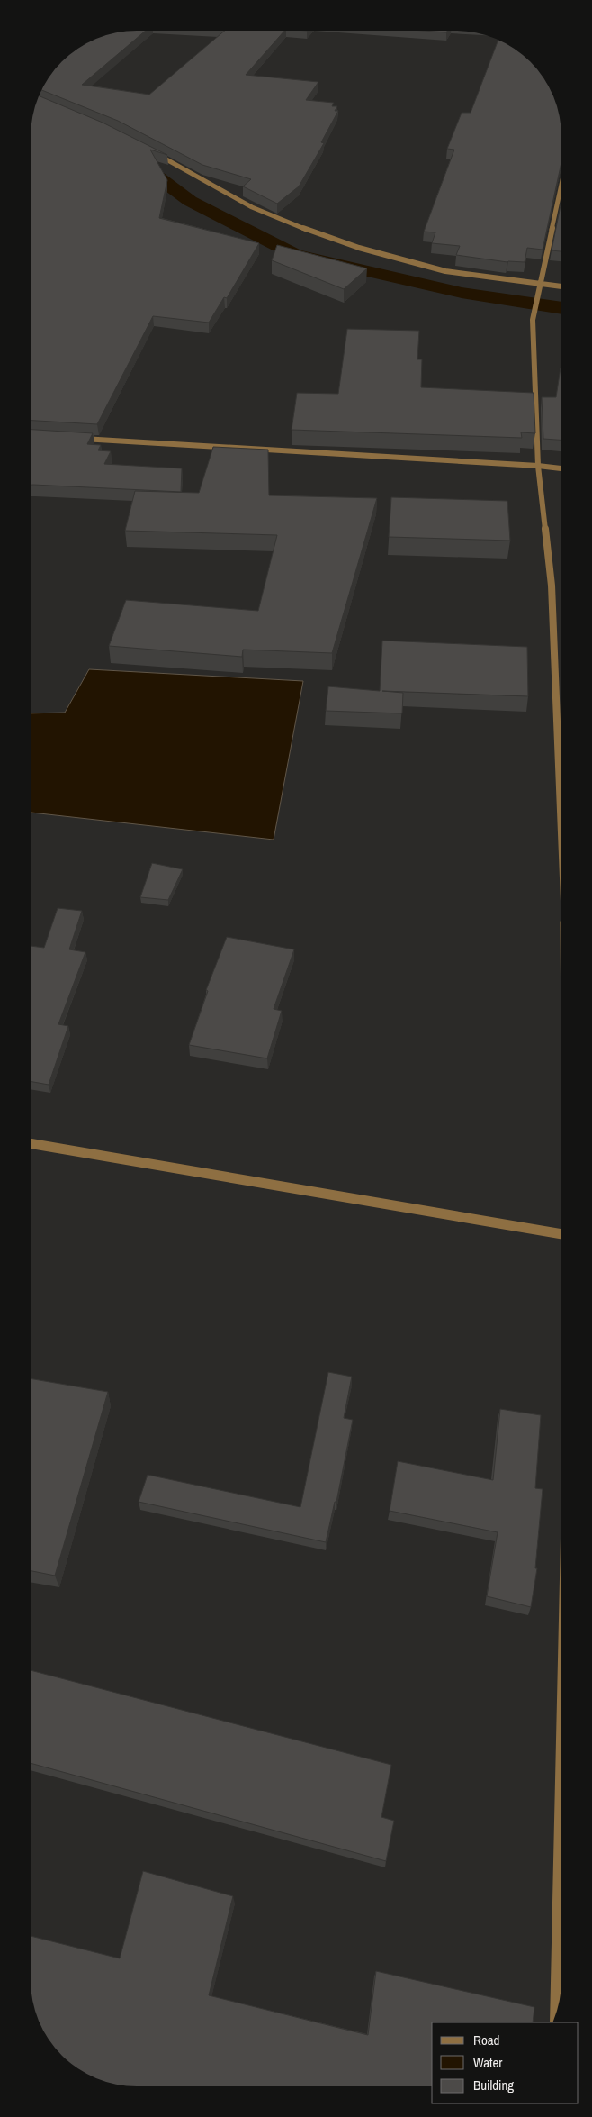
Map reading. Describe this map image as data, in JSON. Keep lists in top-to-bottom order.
{
  "legend": ["Road", "Water", "Building"]
}
